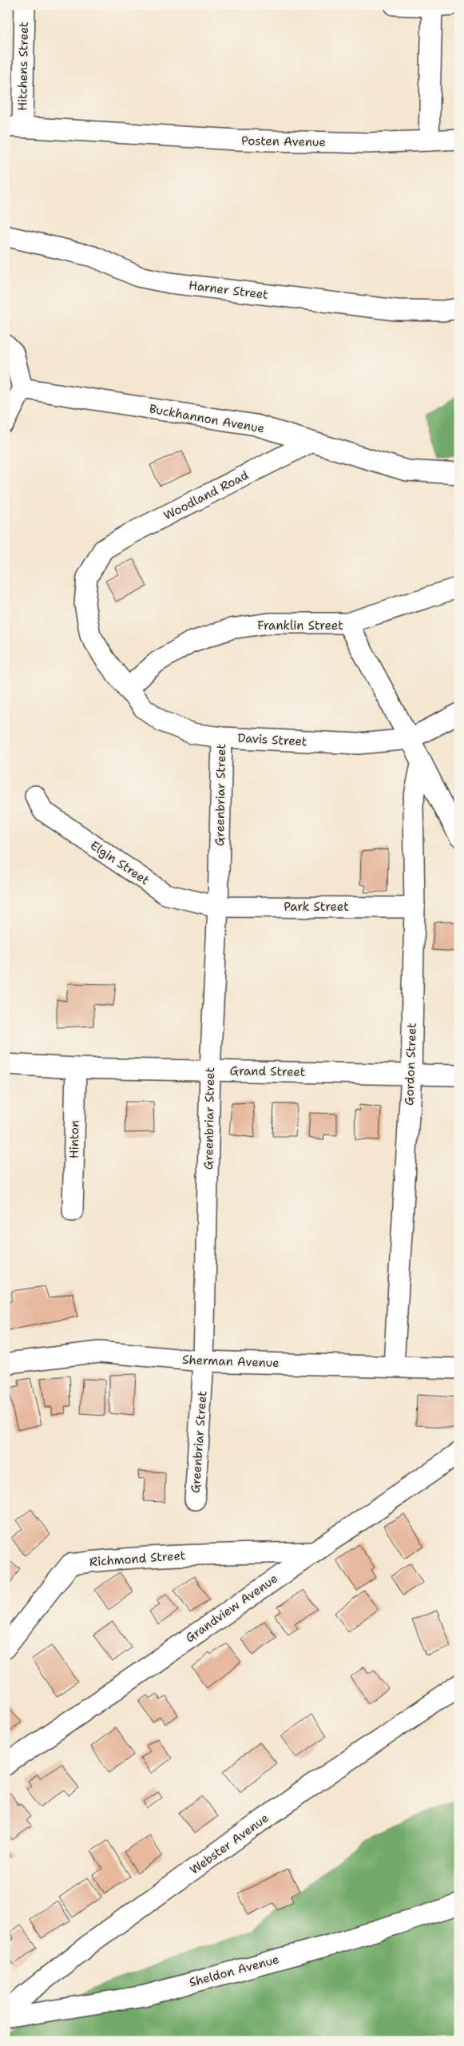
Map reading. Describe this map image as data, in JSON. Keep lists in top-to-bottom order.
{
  "streets": {
    "street": [
      "Hitchens Street",
      "Posten Avenue",
      "Harner Street",
      "Buckhannon Avenue",
      "Woodland Road",
      "Franklin Street",
      "Davis Street",
      "Greenbriar Street",
      "Elgin Street",
      "Park Street",
      "Gordon Street",
      "Grand Street",
      "Hinton",
      "Sherman Avenue",
      "Richmond Street",
      "Grandview Avenue",
      "Webster Avenue",
      "Sheldon Avenue"
    ]
  },
  "crossings": [
    ["Hitchens Street", "Posten Avenue"],
    ["Buckhannon Avenue", "Woodland Road"],
    ["Woodland Road", "Davis Street"],
    ["Franklin Street", "Davis Street"],
    ["Franklin Street", "Gordon Street"],
    ["Davis Street", "Greenbriar Street"],
    ["Greenbriar Street", "Elgin Street"],
    ["Greenbriar Street", "Park Street"],
    ["Greenbriar Street", "Grand Street"],
    ["Greenbriar Street", "Sherman Avenue"],
    ["Elgin Street", "Park Street"],
    ["Park Street", "Gordon Street"],
    ["Gordon Street", "Grand Street"],
    ["Gordon Street", "Sherman Avenue"],
    ["Grand Street", "Hinton"],
    ["Richmond Street", "Grandview Avenue"]
  ]
}
